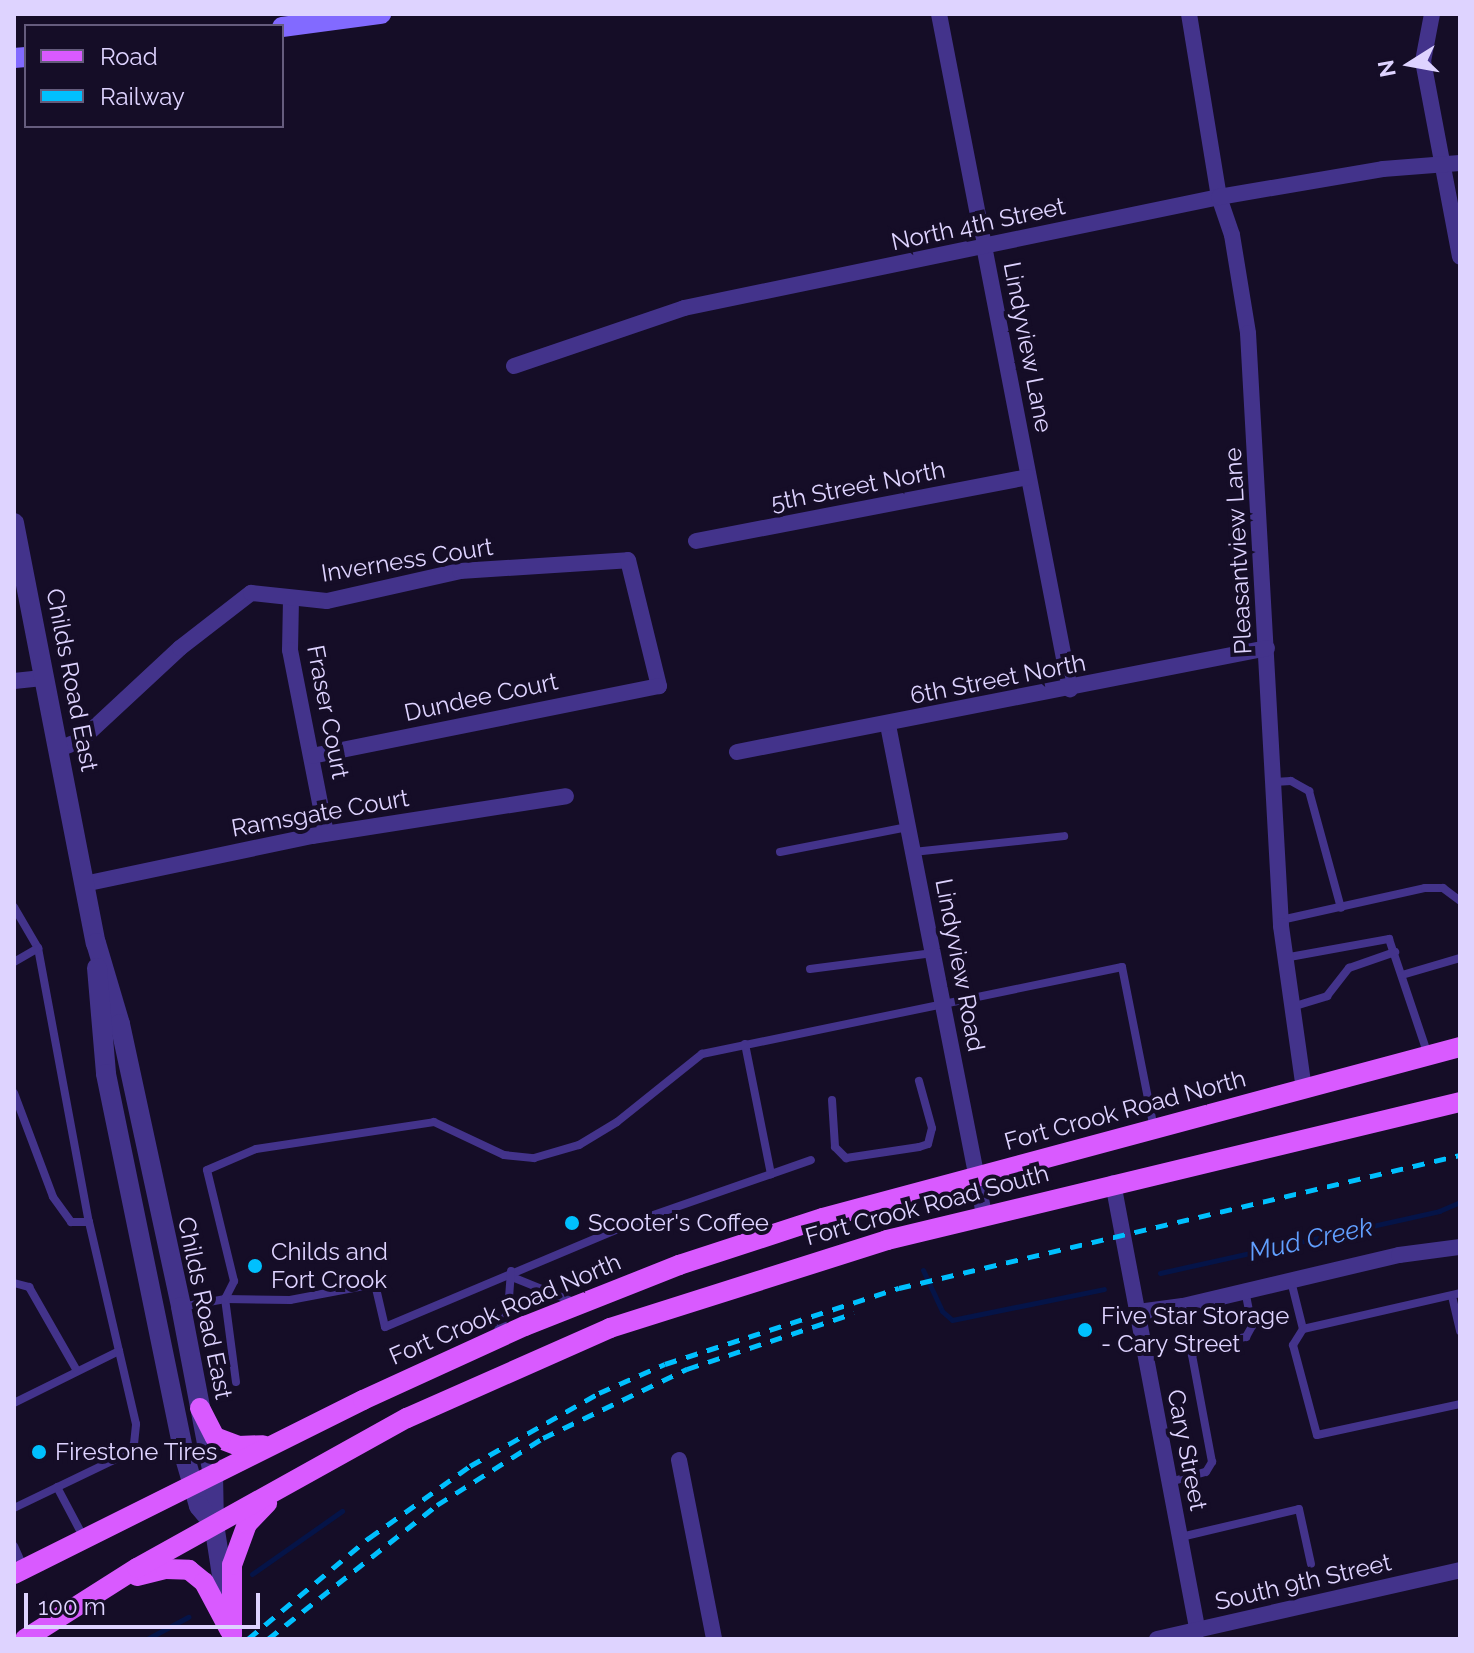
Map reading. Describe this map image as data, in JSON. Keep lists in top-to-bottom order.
{
  "streets": {
    "main road": ["Fort Crook Road North", "Fort Crook Road South"],
    "street": [
      "North 4th Street",
      "Lindyview Lane",
      "5th Street North",
      "Pleasantview Lane",
      "Inverness Court",
      "6th Street North",
      "Childs Road East",
      "Dundee Court",
      "Fraser Court",
      "Ramsgate Court",
      "Lindyview Road",
      "Cary Street",
      "South 9th Street"
    ]
  },
  "crossings": [
    ["North 4th Street", "Lindyview Lane"],
    ["North 4th Street", "Pleasantview Lane"],
    ["Lindyview Lane", "5th Street North"],
    ["Lindyview Lane", "6th Street North"],
    ["Pleasantview Lane", "6th Street North"],
    ["Pleasantview Lane", "Fort Crook Road North"],
    ["Inverness Court", "Childs Road East"],
    ["Inverness Court", "Dundee Court"],
    ["Inverness Court", "Fraser Court"],
    ["6th Street North", "Lindyview Road"],
    ["Childs Road East", "Ramsgate Court"],
    ["Childs Road East", "Fort Crook Road North"],
    ["Childs Road East", "Fort Crook Road South"],
    ["Dundee Court", "Fraser Court"],
    ["Fraser Court", "Ramsgate Court"],
    ["Lindyview Road", "Fort Crook Road North"],
    ["Lindyview Road", "Fort Crook Road South"],
    ["Fort Crook Road South", "Cary Street"],
    ["Cary Street", "South 9th Street"]
  ],
  "water": ["Mud Creek"],
  "places": [
    "Scooter's Coffee",
    "Childs and Fort Crook",
    "Five Star Storage - Cary Street",
    "Firestone Tires"
  ],
  "legend": ["Road", "Railway"],
  "scale_bar": "100 m",
  "north": "left"
}
